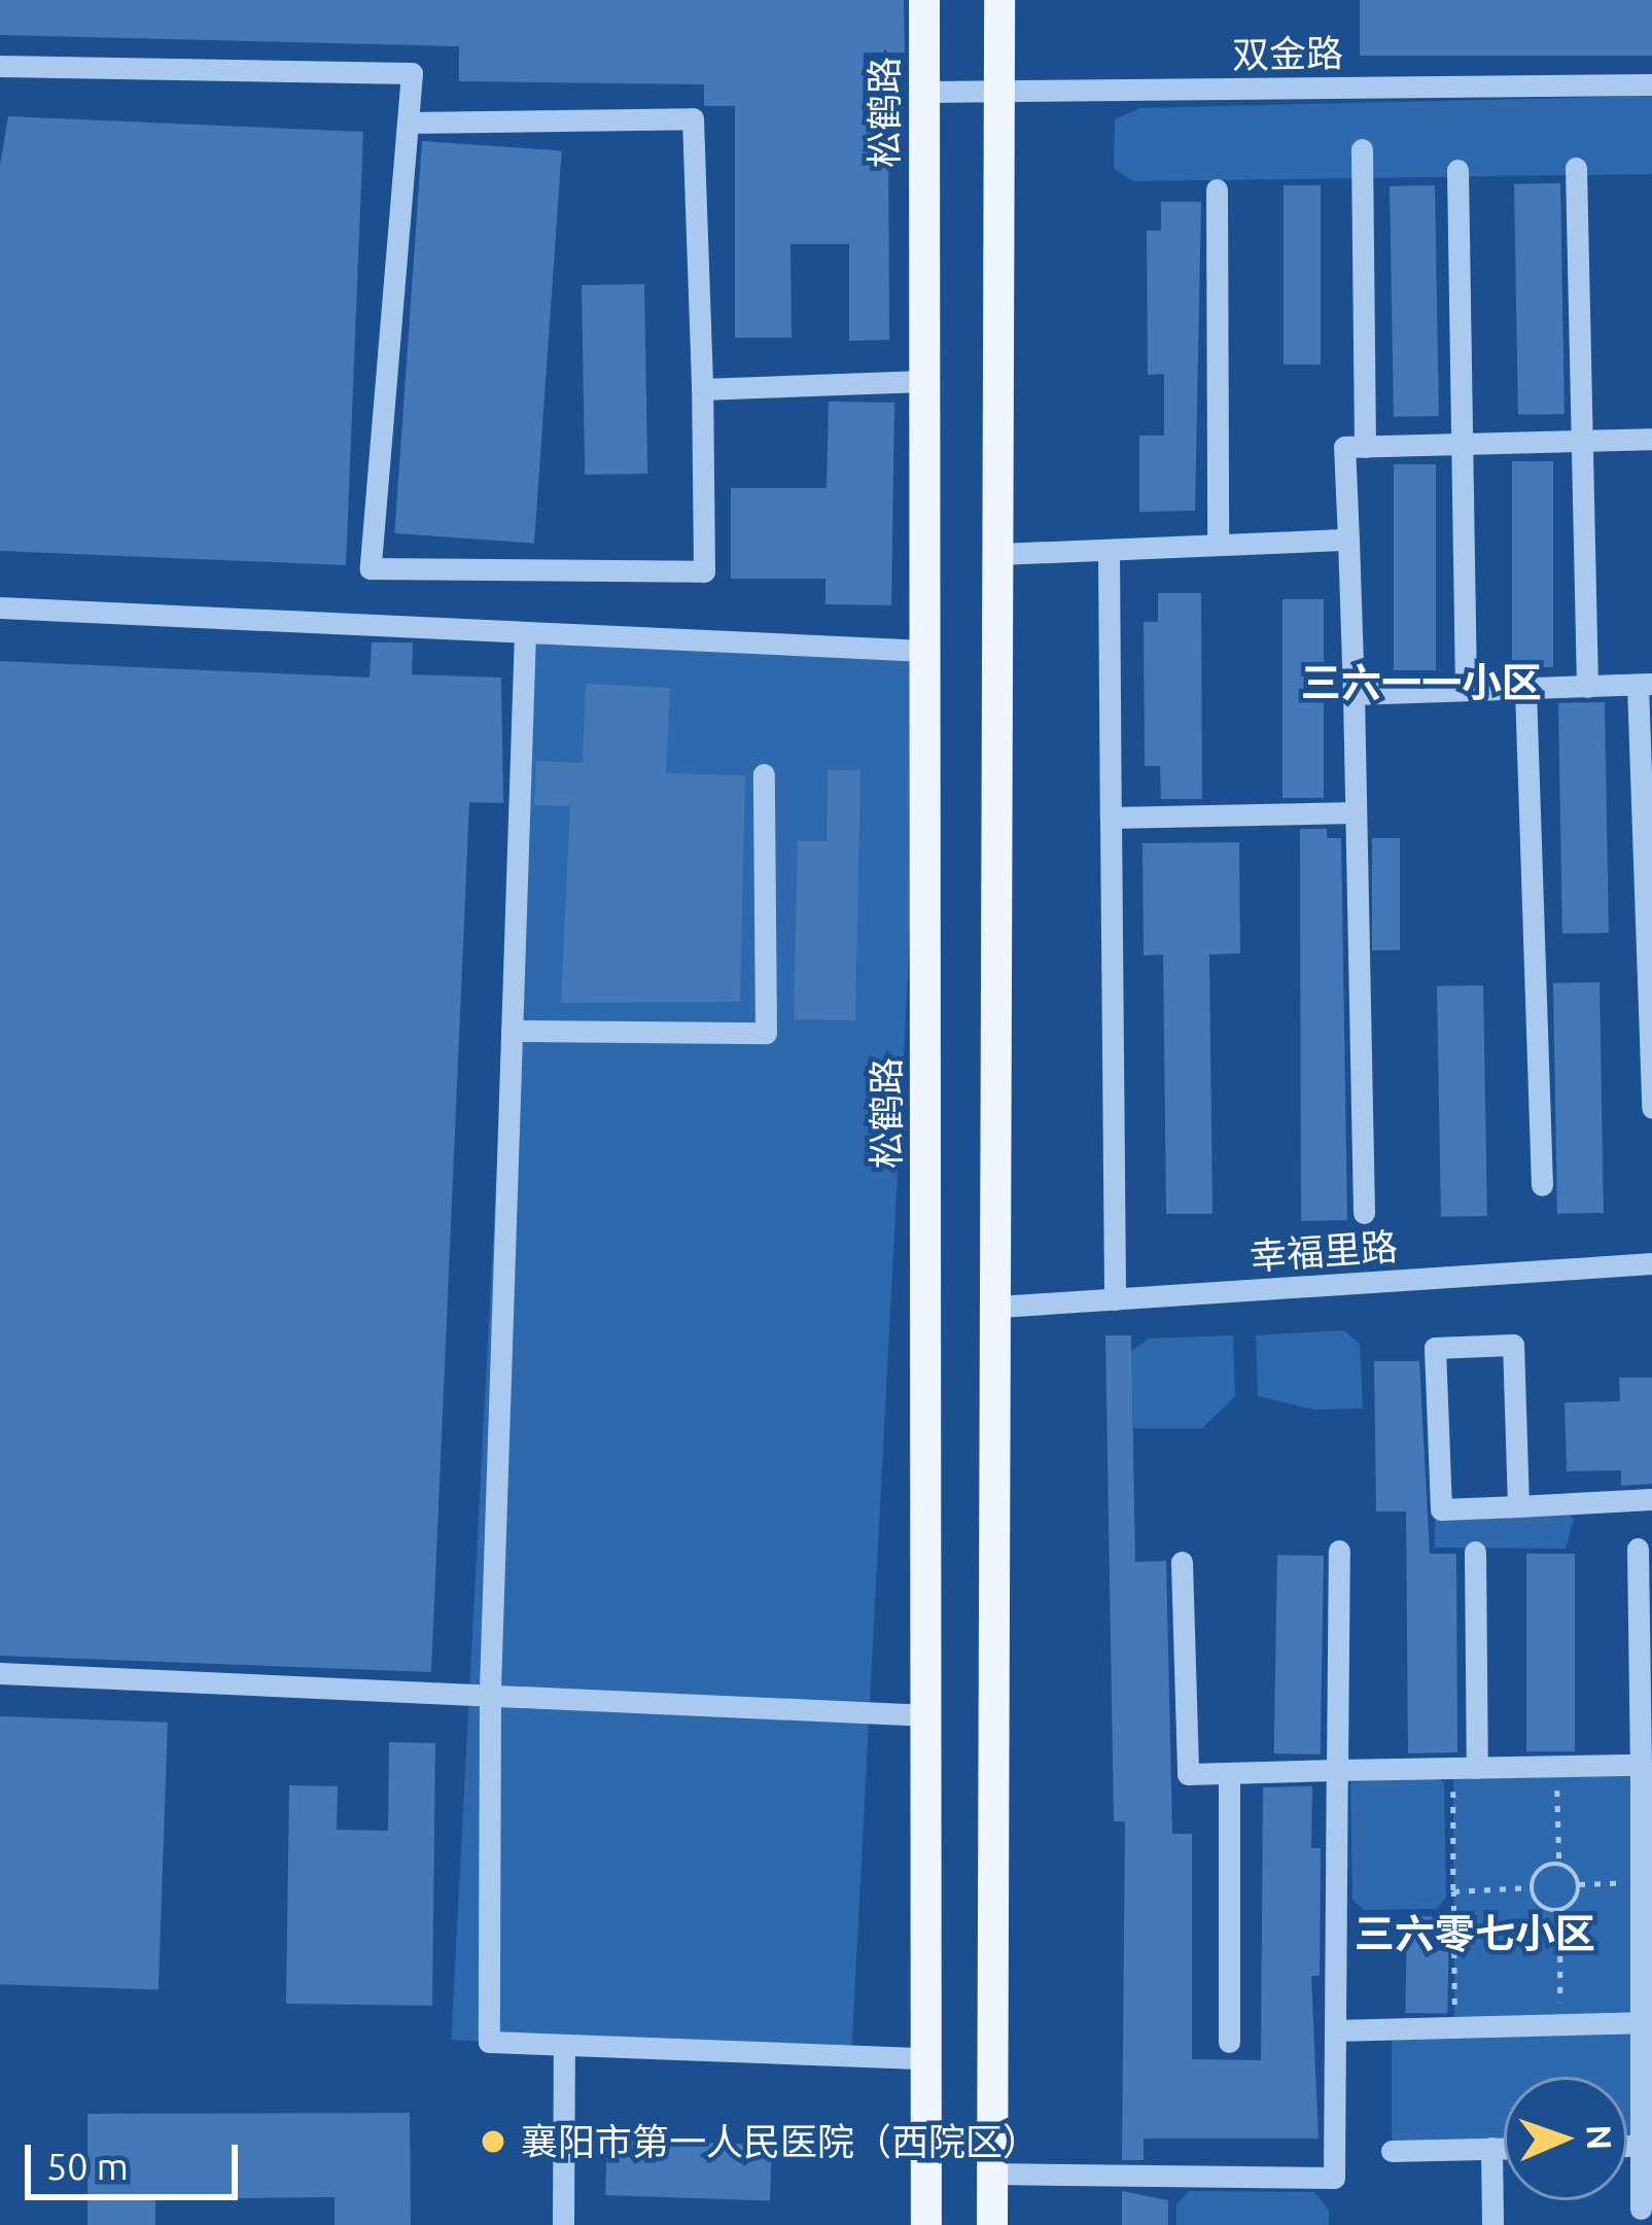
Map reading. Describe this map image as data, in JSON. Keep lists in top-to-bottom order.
{
  "streets": {
    "main road": ["松鹤路"],
    "street": ["双金路", "幸福里路"]
  },
  "crossings": [
    ["双金路", "松鹤路"]
  ],
  "districts": ["三六一一小区", "三六零七小区"],
  "places": ["襄阳市第一人民医院（西院区）"],
  "scale_bar": "50 m",
  "north": "right"
}
